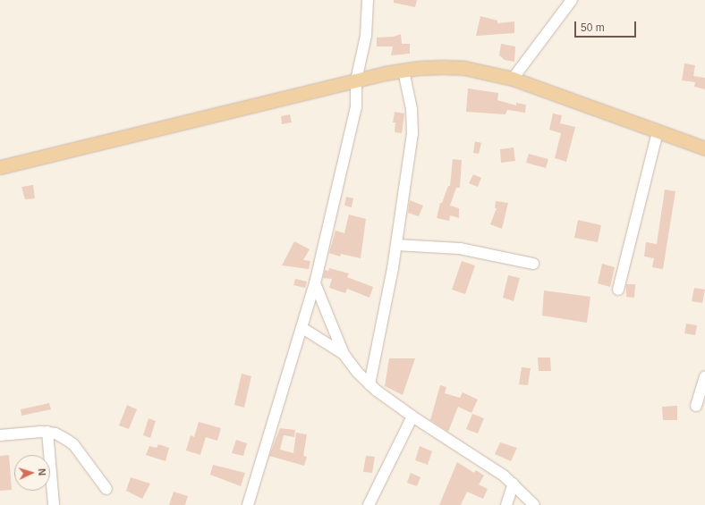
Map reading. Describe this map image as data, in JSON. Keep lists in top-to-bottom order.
{
  "scale_bar": "50 m",
  "north": "right"
}
